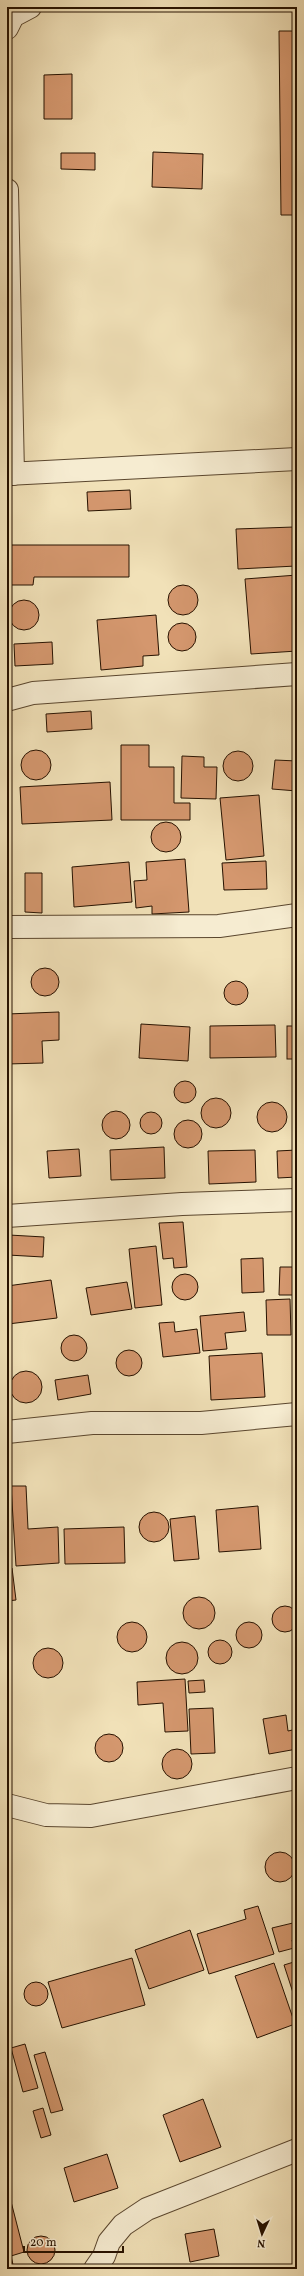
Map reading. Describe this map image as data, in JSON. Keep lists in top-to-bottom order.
{
  "scale_bar": "20 m",
  "north": "bottom"
}
